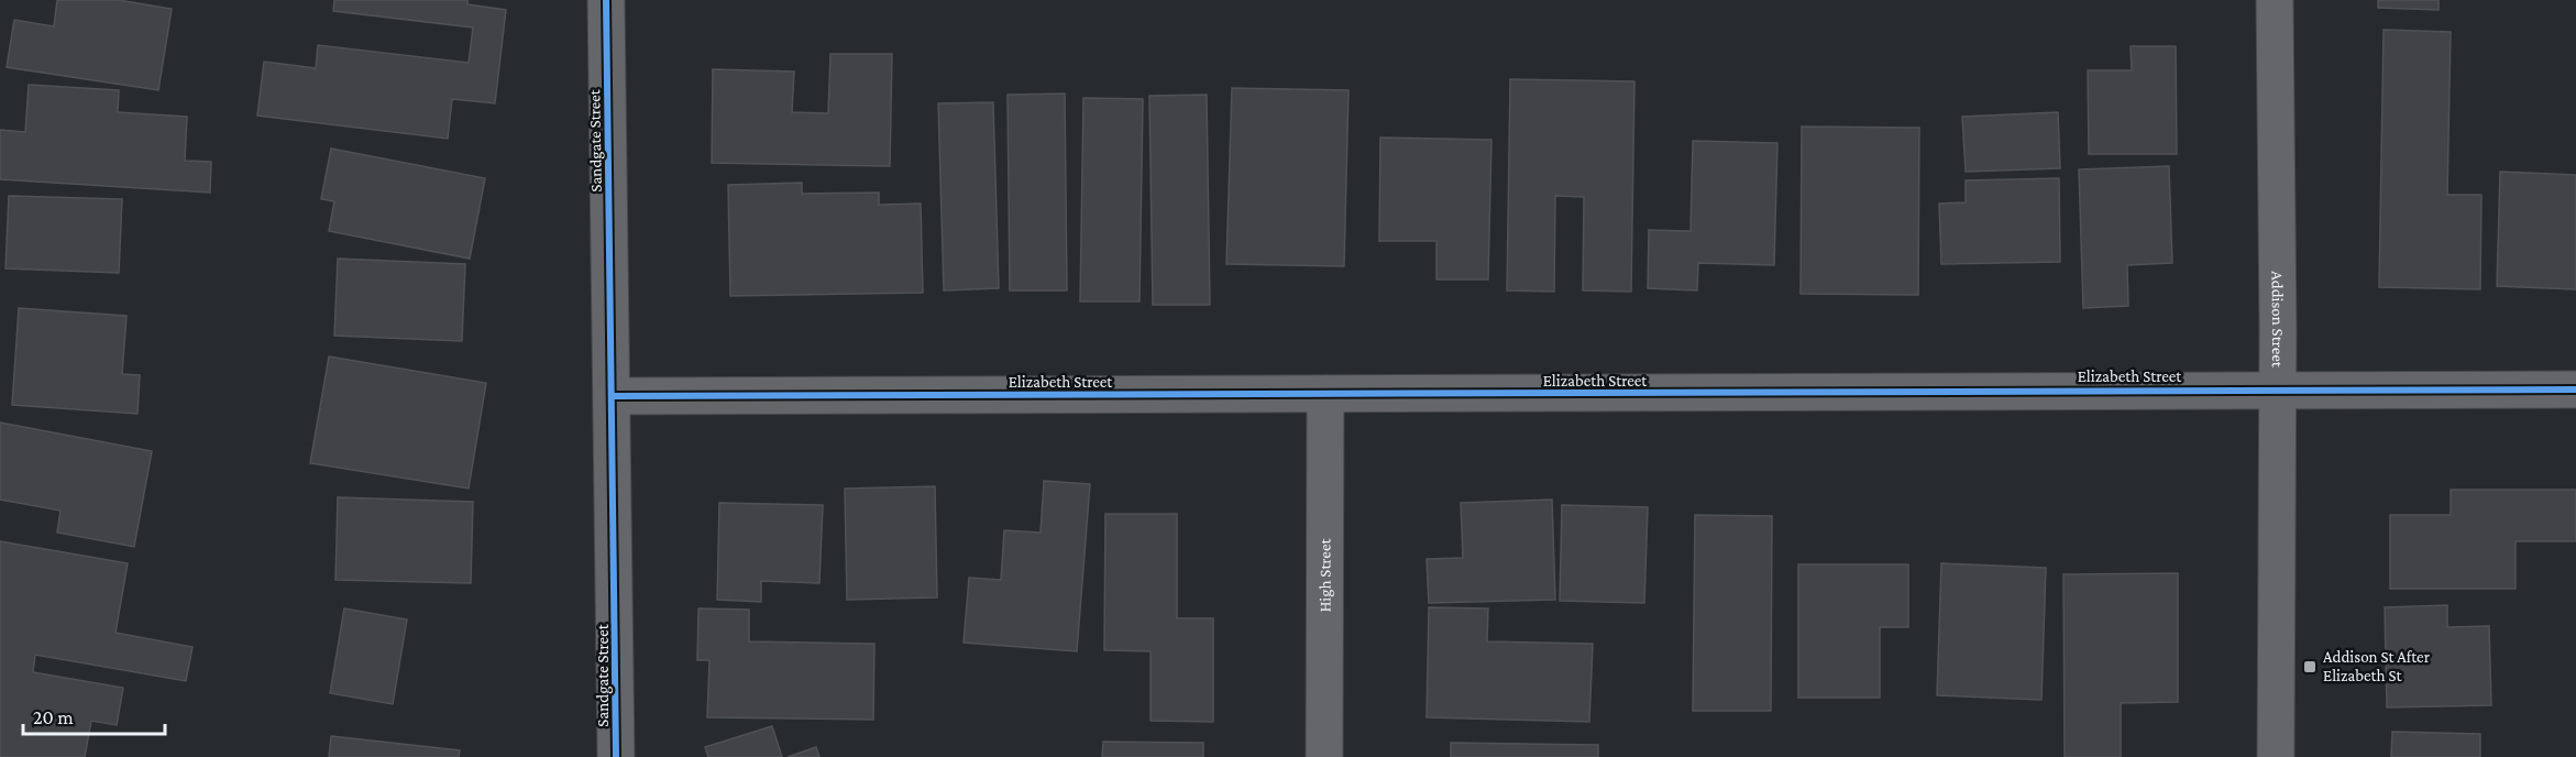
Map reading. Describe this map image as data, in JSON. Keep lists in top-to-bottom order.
{
  "streets": {
    "street": [
      "Sandgate Street",
      "Addison Street",
      "Elizabeth Street",
      "High Street"
    ]
  },
  "crossings": [
    ["Sandgate Street", "Elizabeth Street"],
    ["Addison Street", "Elizabeth Street"],
    ["Elizabeth Street", "High Street"]
  ],
  "places": {
    "transit": ["Addison St After Elizabeth St"]
  },
  "scale_bar": "20 m"
}
